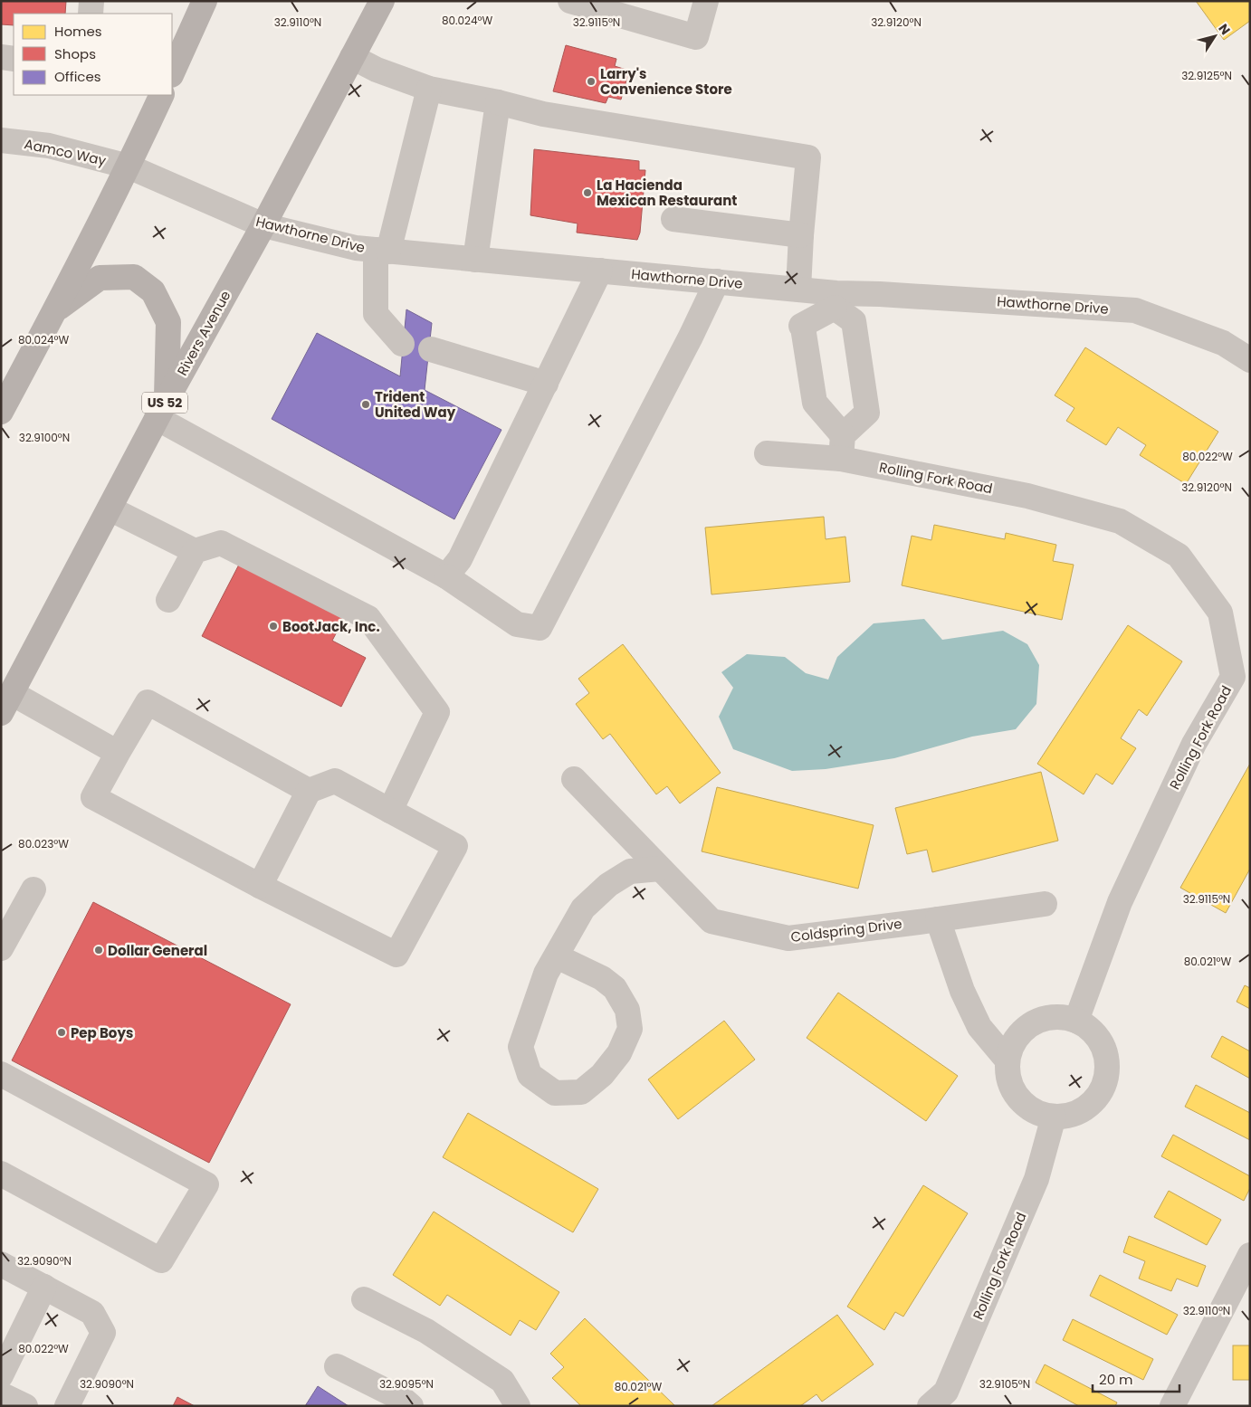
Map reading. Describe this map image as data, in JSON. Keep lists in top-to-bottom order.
{
  "streets": {
    "main road": ["Rivers Avenue", "US 52"],
    "street": [
      "Aamco Way",
      "Hawthorne Drive",
      "Rolling Fork Road",
      "Coldspring Drive"
    ]
  },
  "crossings": [
    ["Aamco Way", "Hawthorne Drive"],
    ["Hawthorne Drive", "Rivers Avenue"]
  ],
  "places": [
    "Larry's Convenience Store",
    "La Hacienda Mexican Restaurant",
    "Trident United Way",
    "BootJack, Inc.",
    "Dollar General",
    "Pep Boys"
  ],
  "legend": ["Homes", "Shops", "Offices"],
  "scale_bar": "20 m",
  "north": "top right",
  "coordinates": [
    "80.024°W",
    "32.9110°N",
    "32.9115°N",
    "32.9120°N",
    "32.9125°N",
    "32.9100°N",
    "80.022°W",
    "80.023°W",
    "80.021°W",
    "32.9090°N",
    "32.9095°N",
    "32.9105°N"
  ]
}
